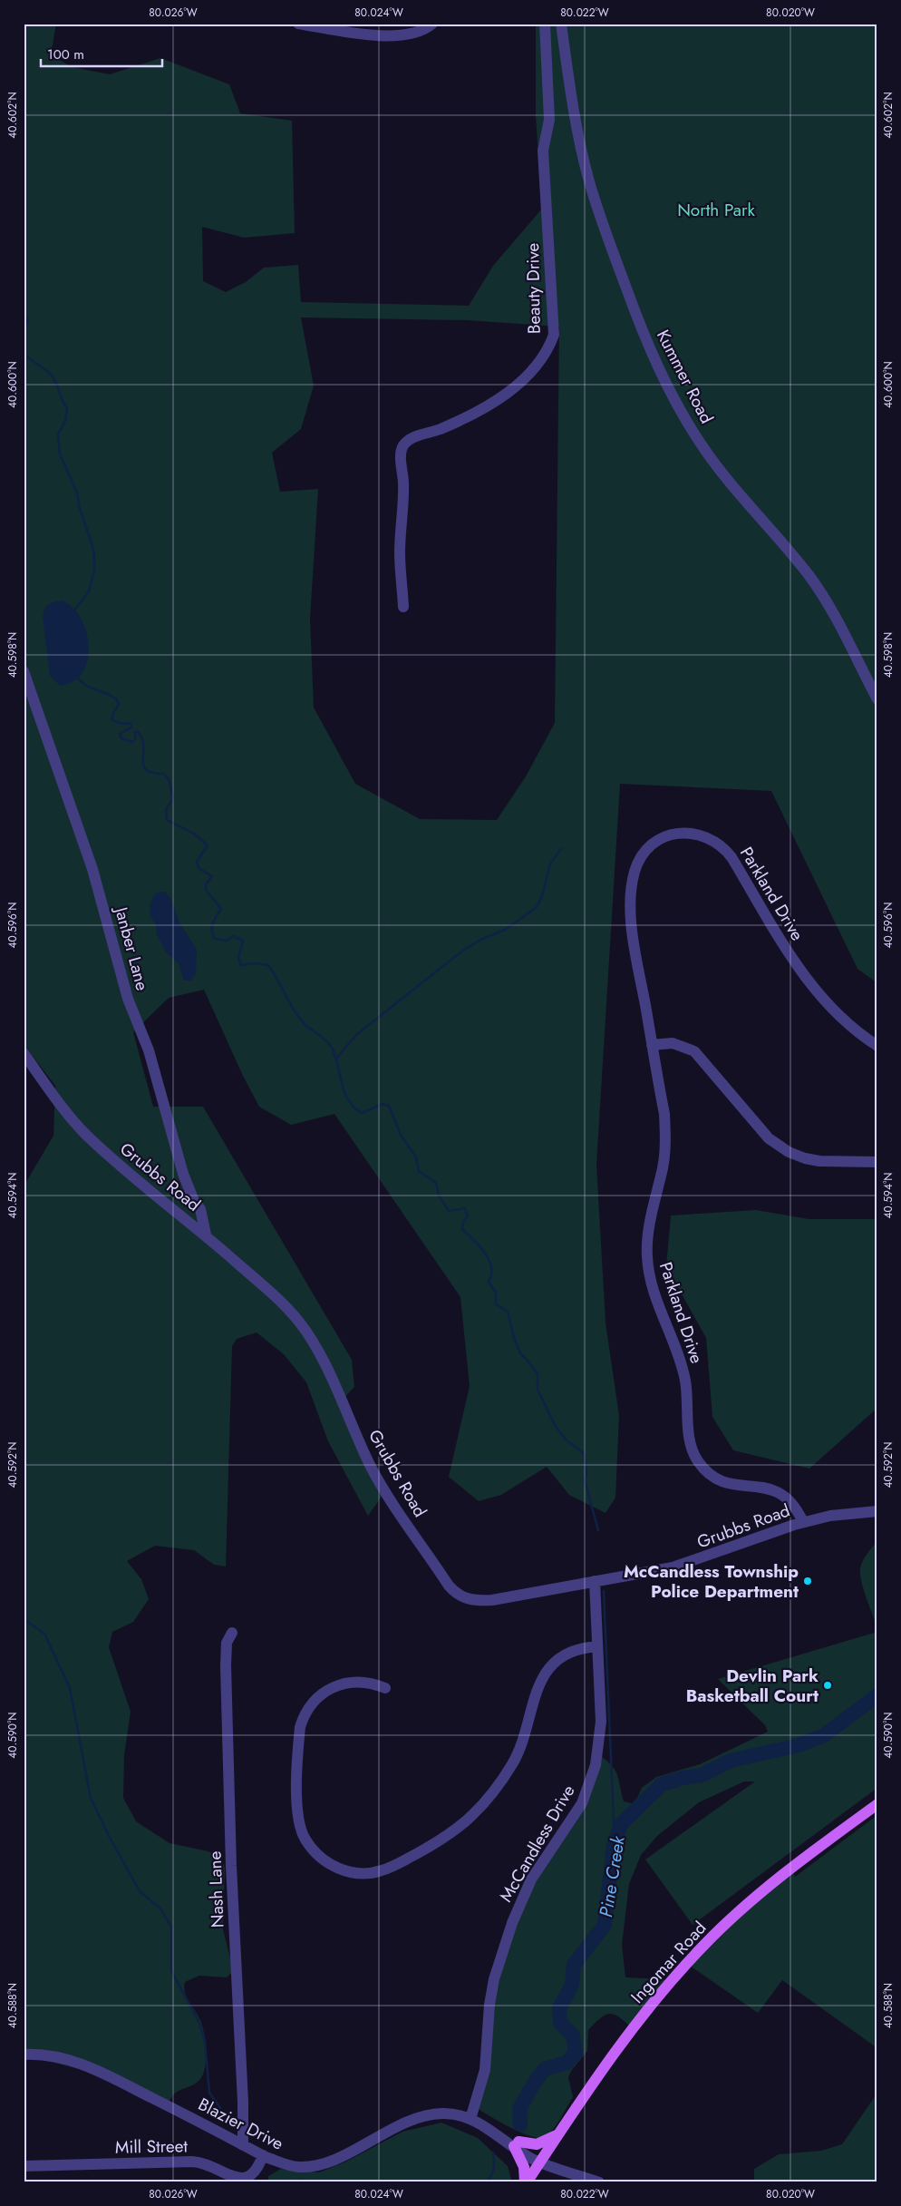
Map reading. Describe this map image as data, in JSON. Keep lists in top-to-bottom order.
{
  "streets": {
    "main road": ["Ingomar Road"],
    "street": [
      "Beauty Drive",
      "Kummer Road",
      "Parkland Drive",
      "Janber Lane",
      "Grubbs Road",
      "McCandless Drive",
      "Nash Lane",
      "Blazier Drive",
      "Mill Street"
    ]
  },
  "crossings": [
    ["Parkland Drive", "Grubbs Road"],
    ["Janber Lane", "Grubbs Road"],
    ["Grubbs Road", "McCandless Drive"],
    ["McCandless Drive", "Blazier Drive"],
    ["Nash Lane", "Blazier Drive"],
    ["Ingomar Road", "Blazier Drive"],
    ["Blazier Drive", "Mill Street"]
  ],
  "water": ["Pine Creek"],
  "parks": ["North Park"],
  "places": ["McCandless Township Police Department", "Devlin Park Basketball Court"],
  "scale_bar": "100 m",
  "coordinates": [
    "80.026°W",
    "80.024°W",
    "80.022°W",
    "80.020°W",
    "40.602°N",
    "40.600°N",
    "40.598°N",
    "40.596°N",
    "40.594°N",
    "40.592°N",
    "40.590°N",
    "40.588°N"
  ]
}
